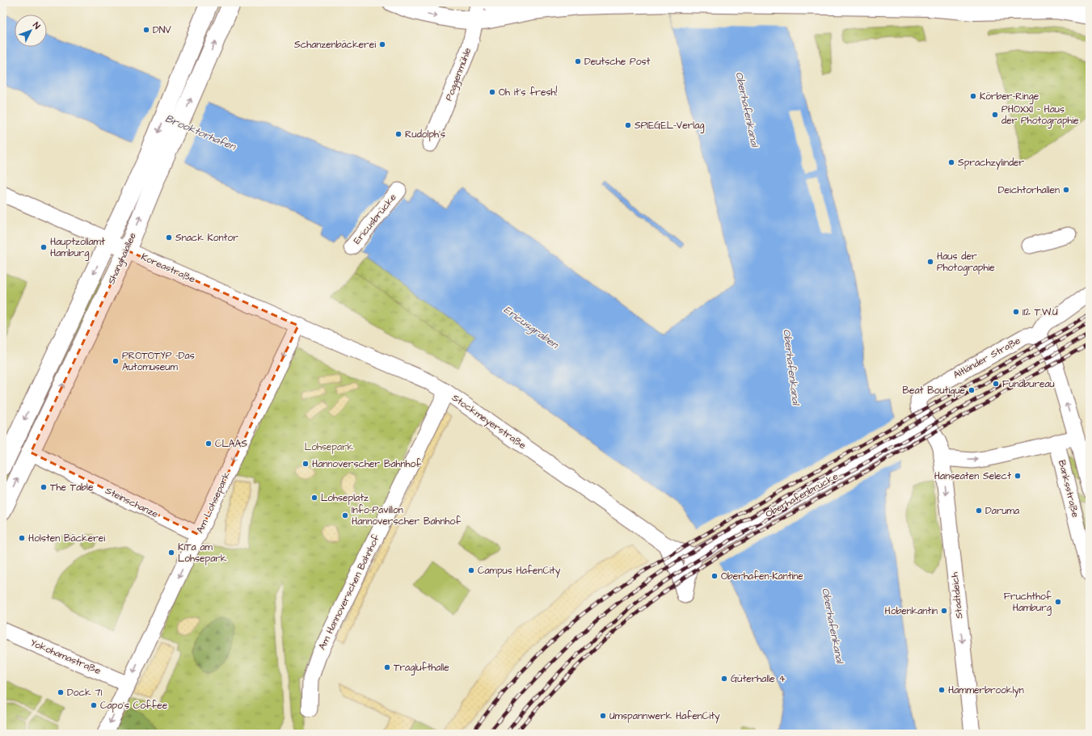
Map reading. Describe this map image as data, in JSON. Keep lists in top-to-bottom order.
{
  "streets": {
    "main road": ["Shanghaiallee"],
    "street": [
      "Poggenmühle",
      "Ericusbrücke",
      "Koreastraße",
      "Altländer Straße",
      "Stockmeyerstraße",
      "Banksstraße",
      "Oberhafenbrücke",
      "Steinschanze",
      "Am Lohsepark",
      "Am Hannoverschen Bahnhof",
      "Stadtdeich",
      "Yokohamastraße"
    ]
  },
  "crossings": [
    ["Shanghaiallee", "Koreastraße"],
    ["Shanghaiallee", "Steinschanze"],
    ["Koreastraße", "Stockmeyerstraße"],
    ["Koreastraße", "Am Lohsepark"],
    ["Altländer Straße", "Banksstraße"],
    ["Altländer Straße", "Oberhafenbrücke"],
    ["Altländer Straße", "Stadtdeich"],
    ["Stockmeyerstraße", "Oberhafenbrücke"],
    ["Stockmeyerstraße", "Am Lohsepark"],
    ["Stockmeyerstraße", "Am Hannoverschen Bahnhof"],
    ["Oberhafenbrücke", "Stadtdeich"],
    ["Steinschanze", "Am Lohsepark"],
    ["Am Lohsepark", "Yokohamastraße"]
  ],
  "one_way": ["Banksstraße", "Am Lohsepark", "Stadtdeich"],
  "water": ["Oberhafenkanal", "Brooktorhafen", "Ericusgraben"],
  "parks": ["Lohsepark"],
  "places": [
    "DNV",
    "Schanzenbäckerei",
    "Deutsche Post",
    "Oh it's fresh!",
    "Körber-Ringe",
    "PHOXXI – Haus der Photographie",
    "SPIEGEL-Verlag",
    "Rudolph's",
    "Sprachzylinder",
    "Deichtorhallen",
    "Snack Kontor",
    "Hauptzollamt Hamburg",
    "Haus der Photographie",
    "112 T.W.U",
    "PROTOTYP -Das Automuseum",
    "Fundbureau",
    "Beat Boutique",
    "CLAAS",
    "Hannoverscher Bahnhof",
    "Hanseaten Select",
    "The Table",
    "Lohseplatz",
    "Daruma",
    "Info-Pavillon Hannoverscher Bahnhof",
    "Holsten Bäckerei",
    "KiTa am Lohsepark",
    "Campus HafenCity",
    "Oberhafen-Kantine",
    "Fruchthof Hamburg",
    "Hobenkantin",
    "Traglufthalle",
    "Güterhalle 4",
    "Hammerbrooklyn",
    "Dock 71",
    "Capo's Coffee",
    "Umspannwerk HafenCity"
  ],
  "north": "top right"
}
